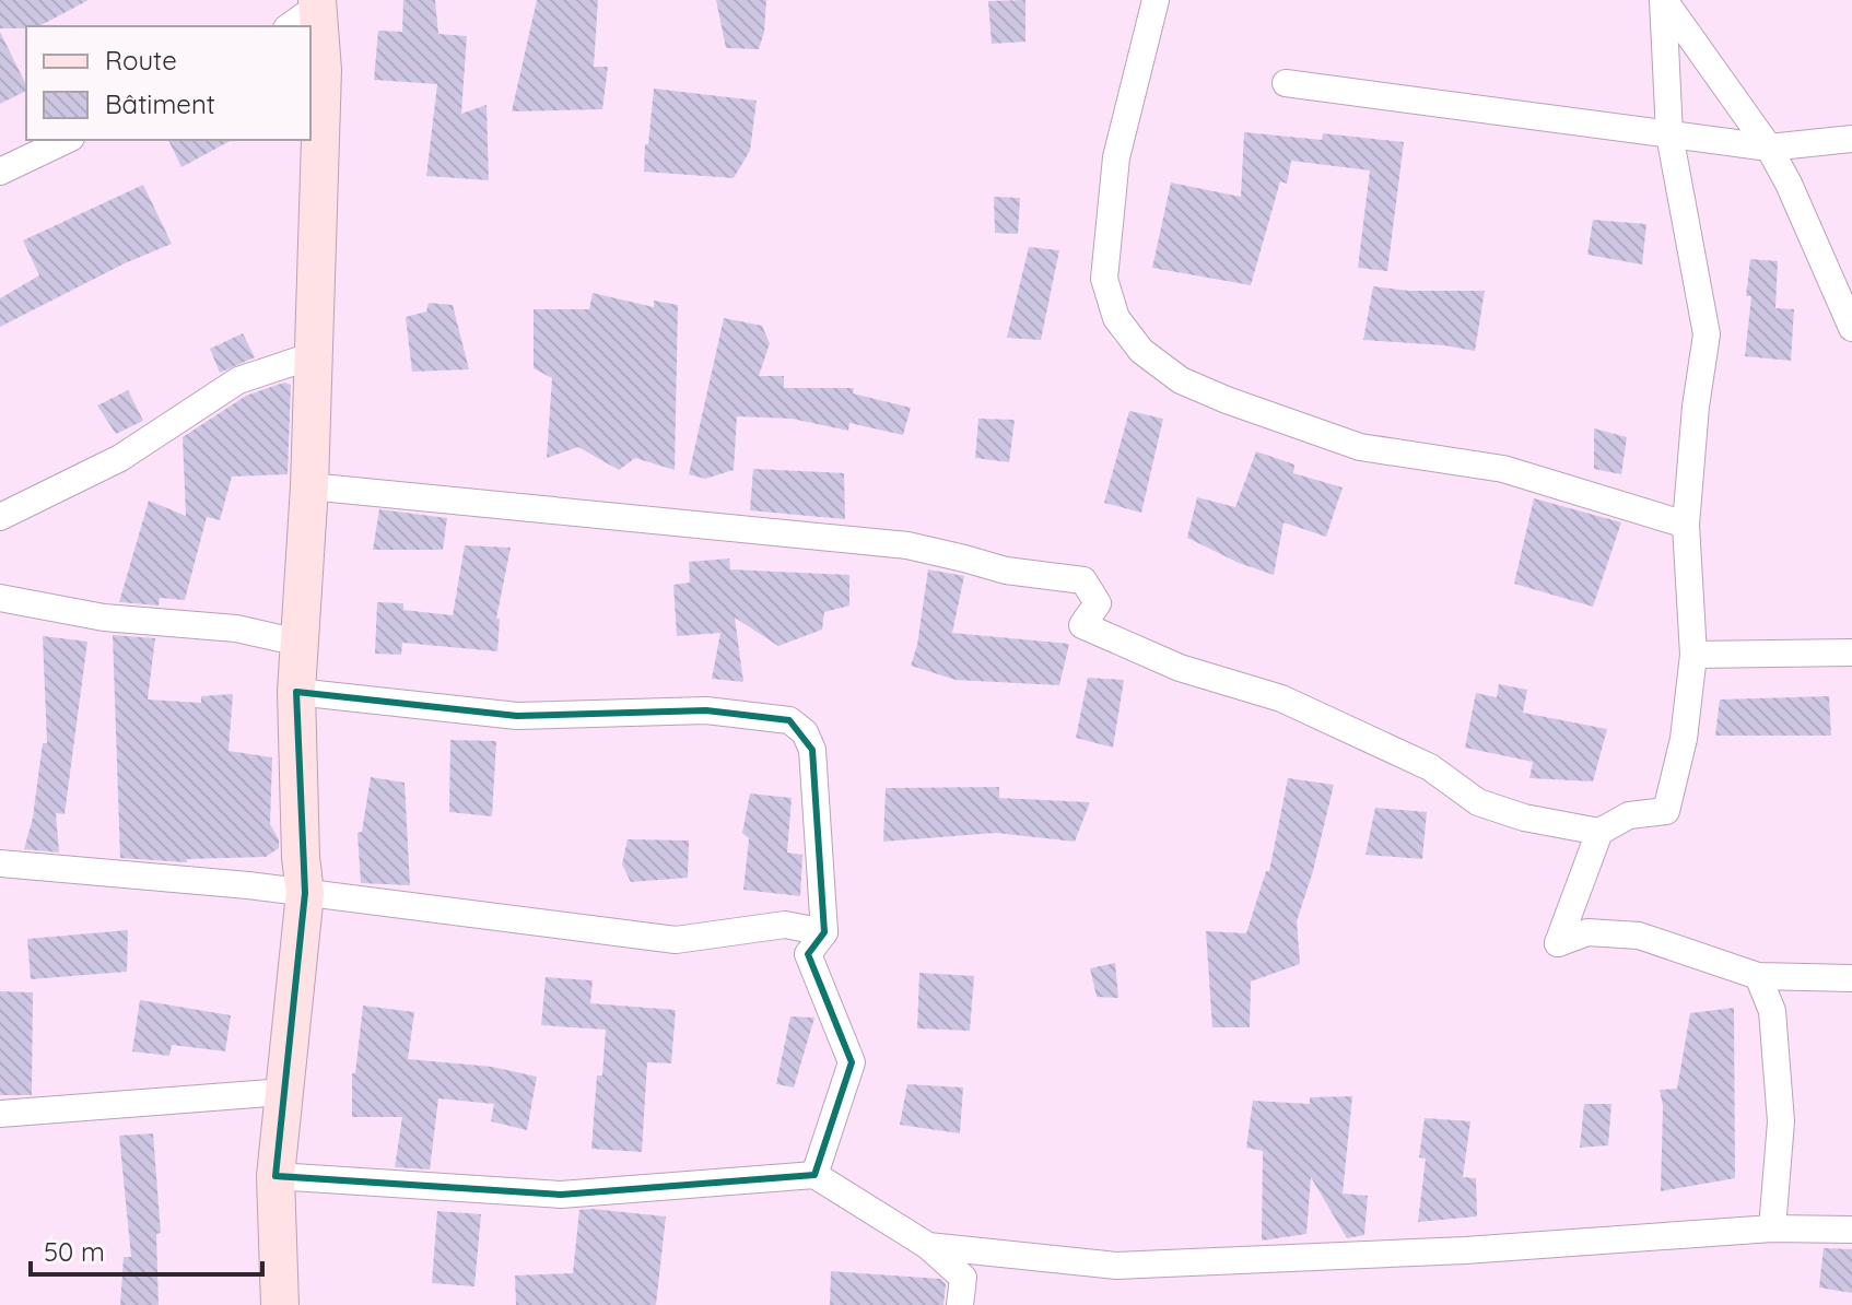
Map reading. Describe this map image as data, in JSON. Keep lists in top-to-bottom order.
{
  "legend": ["Route", "Bâtiment"],
  "scale_bar": "50 m"
}
